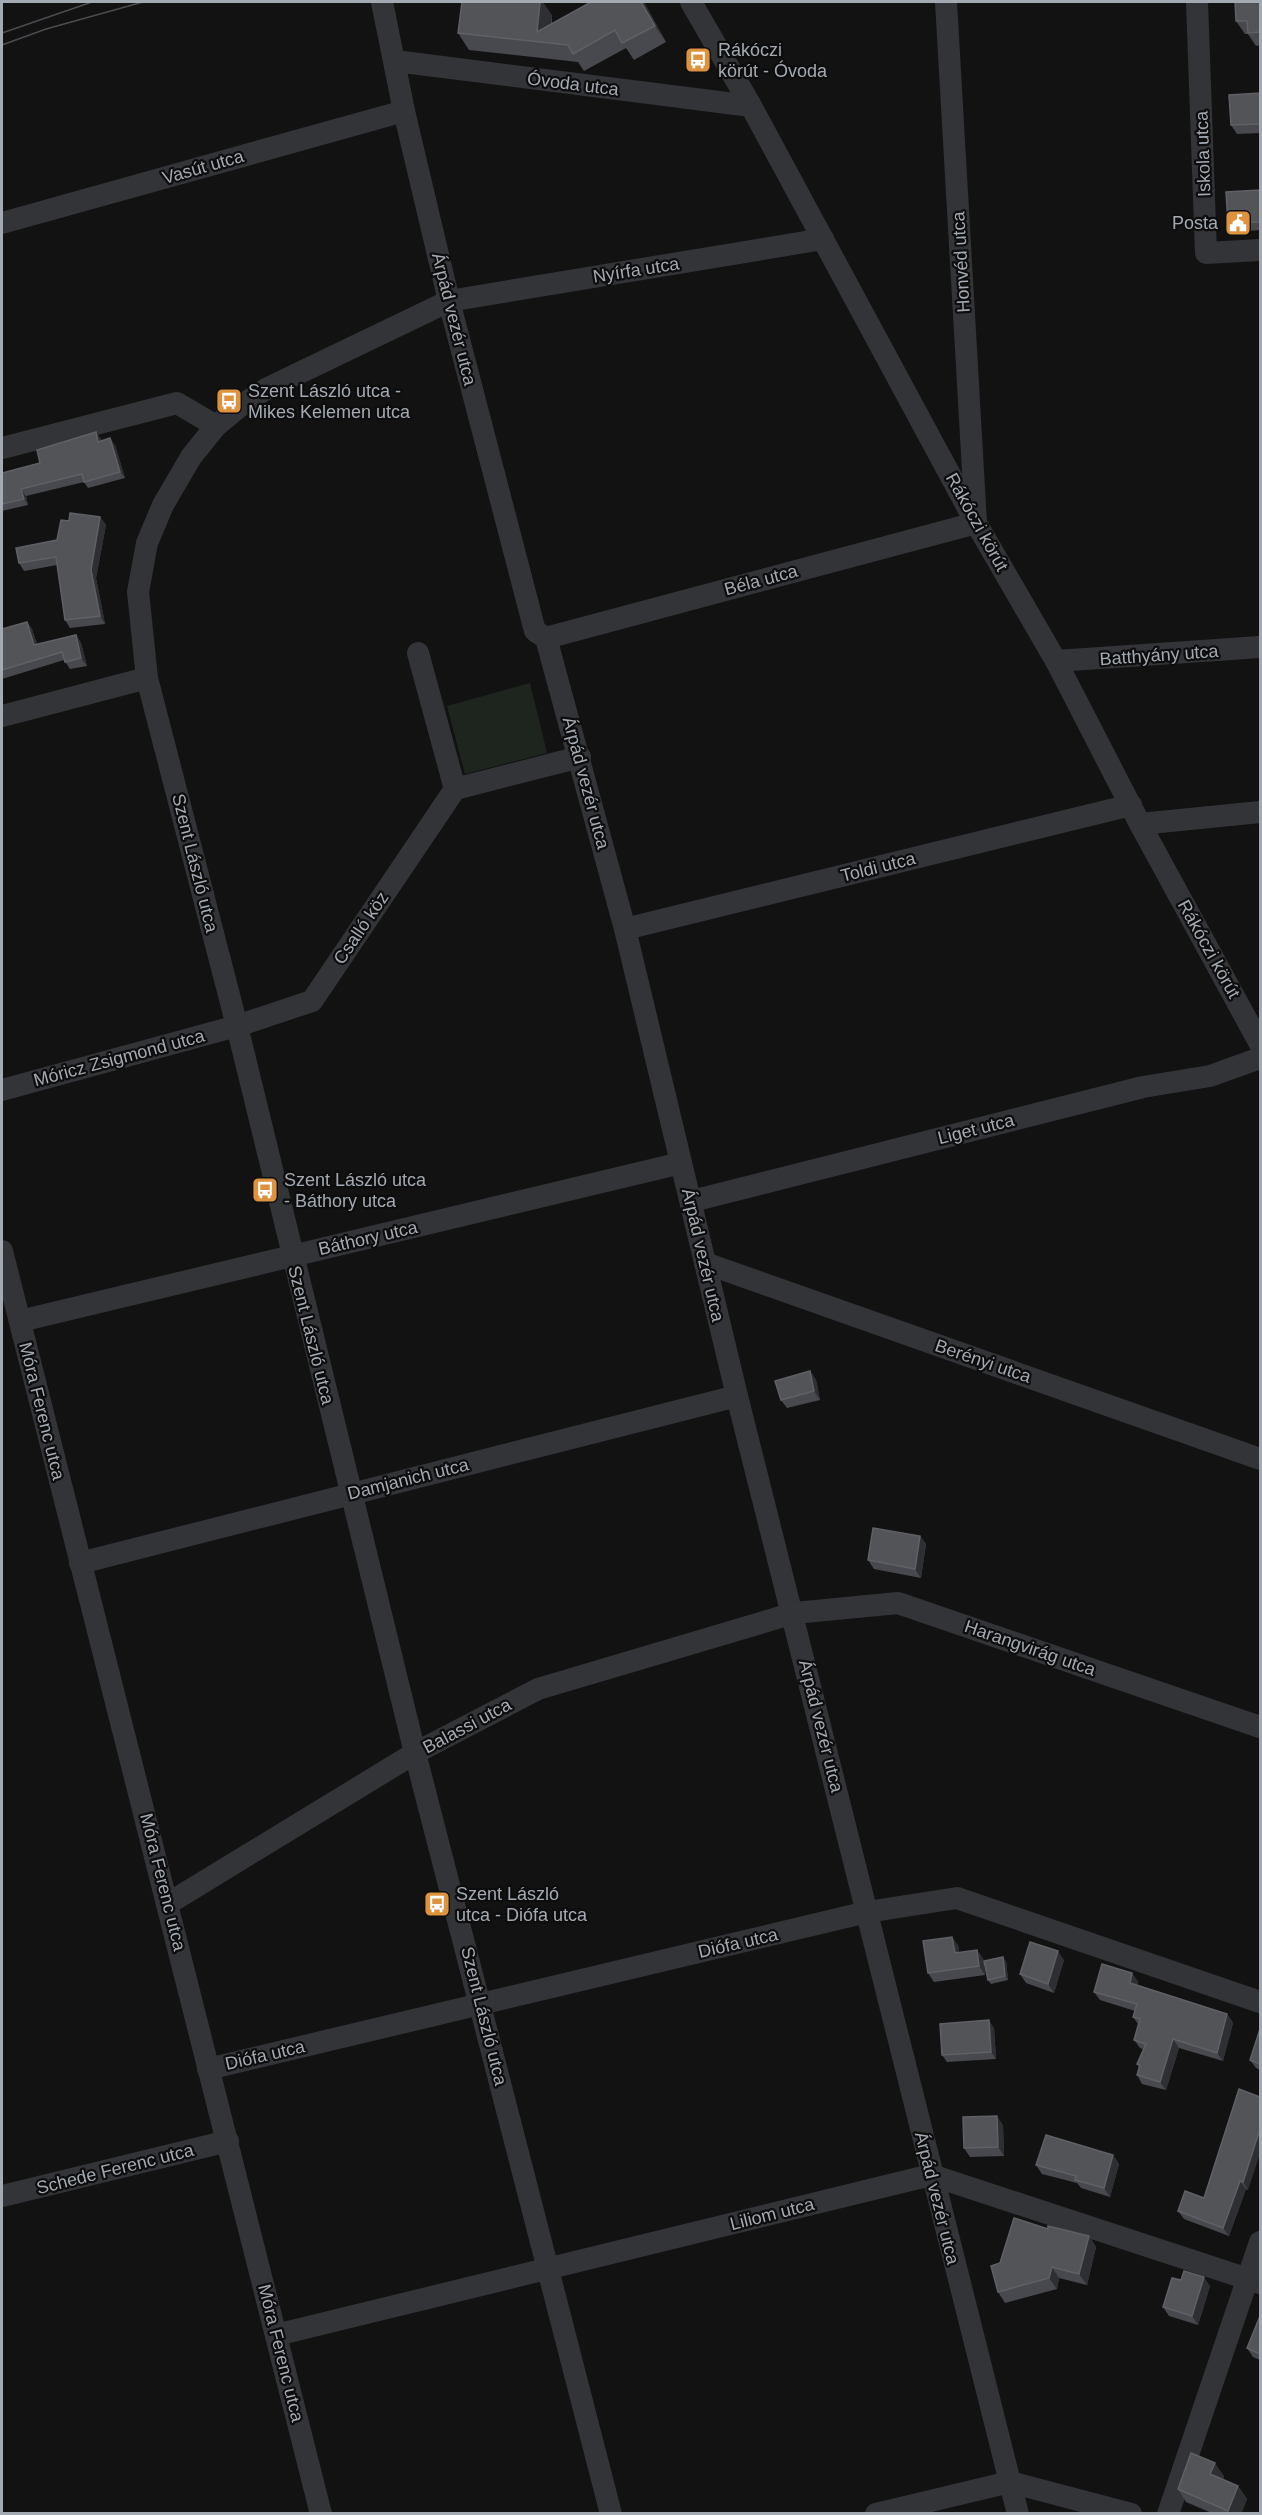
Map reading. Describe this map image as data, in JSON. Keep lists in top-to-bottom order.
{
  "streets": {
    "street": [
      "Óvoda utca",
      "Iskola utca",
      "Vasút utca",
      "Honvéd utca",
      "Nyírfa utca",
      "Árpád vezér utca",
      "Rákóczi körút",
      "Béla utca",
      "Batthyány utca",
      "Szent László utca",
      "Toldi utca",
      "Csalló köz",
      "Móricz Zsigmond utca",
      "Liget utca",
      "Báthory utca",
      "Berényi utca",
      "Móra Ferenc utca",
      "Damjanich utca",
      "Harangvirág utca",
      "Balassi utca",
      "Diófa utca",
      "Schede Ferenc utca",
      "Liliom utca"
    ]
  },
  "crossings": [
    ["Óvoda utca", "Árpád vezér utca"],
    ["Óvoda utca", "Rákóczi körút"],
    ["Vasút utca", "Árpád vezér utca"],
    ["Honvéd utca", "Rákóczi körút"],
    ["Honvéd utca", "Béla utca"],
    ["Nyírfa utca", "Árpád vezér utca"],
    ["Nyírfa utca", "Rákóczi körút"],
    ["Nyírfa utca", "Szent László utca"],
    ["Árpád vezér utca", "Béla utca"],
    ["Árpád vezér utca", "Szent László utca"],
    ["Árpád vezér utca", "Toldi utca"],
    ["Árpád vezér utca", "Liget utca"],
    ["Árpád vezér utca", "Báthory utca"],
    ["Árpád vezér utca", "Berényi utca"],
    ["Árpád vezér utca", "Damjanich utca"],
    ["Árpád vezér utca", "Harangvirág utca"],
    ["Árpád vezér utca", "Balassi utca"],
    ["Árpád vezér utca", "Diófa utca"],
    ["Árpád vezér utca", "Liliom utca"],
    ["Rákóczi körút", "Béla utca"],
    ["Rákóczi körút", "Batthyány utca"],
    ["Rákóczi körút", "Toldi utca"],
    ["Szent László utca", "Csalló köz"],
    ["Szent László utca", "Móricz Zsigmond utca"],
    ["Szent László utca", "Báthory utca"],
    ["Szent László utca", "Damjanich utca"],
    ["Szent László utca", "Balassi utca"],
    ["Szent László utca", "Diófa utca"],
    ["Szent László utca", "Liliom utca"],
    ["Csalló köz", "Móricz Zsigmond utca"],
    ["Báthory utca", "Móra Ferenc utca"],
    ["Móra Ferenc utca", "Damjanich utca"],
    ["Móra Ferenc utca", "Balassi utca"],
    ["Móra Ferenc utca", "Diófa utca"],
    ["Móra Ferenc utca", "Schede Ferenc utca"],
    ["Móra Ferenc utca", "Liliom utca"],
    ["Harangvirág utca", "Balassi utca"]
  ],
  "places": {
    "bus stop": [
      "Rákóczi körút - Óvoda",
      "Szent László utca - Mikes Kelemen utca",
      "Szent László utca - Báthory utca",
      "Szent László utca - Diófa utca"
    ],
    "public building": ["Posta"]
  }
}
